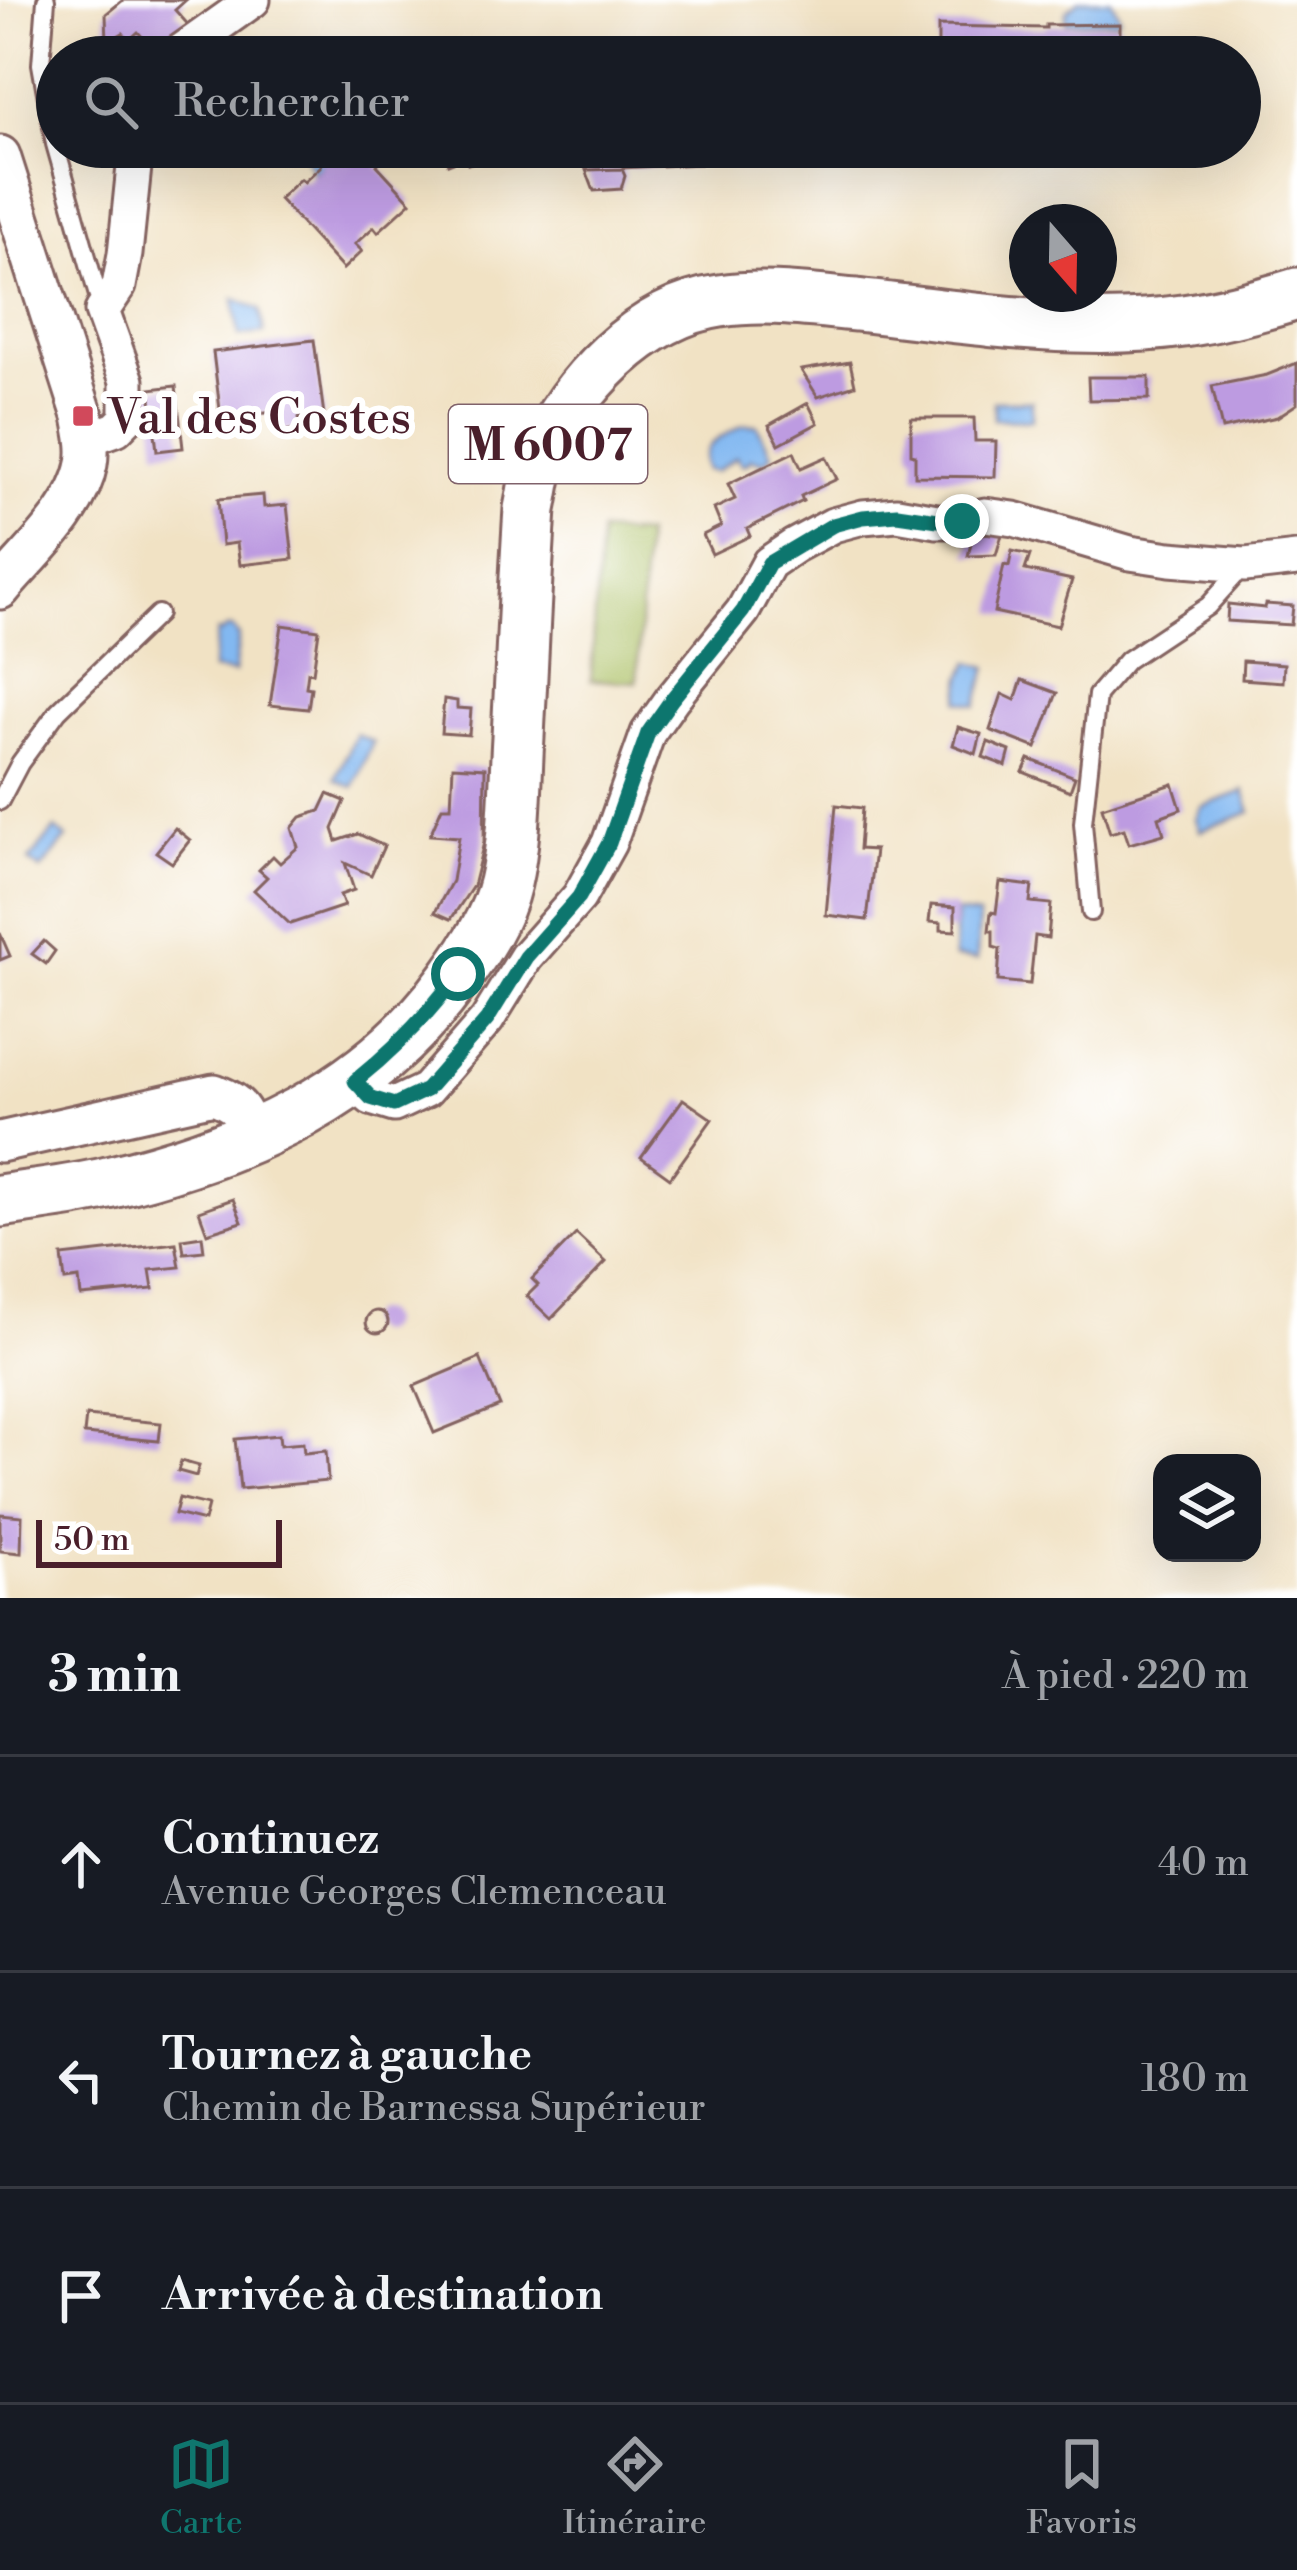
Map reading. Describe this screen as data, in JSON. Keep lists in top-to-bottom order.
{
  "streets": {
    "main road": ["M 6007"]
  },
  "places": {
    "transit": ["Val des Costes"]
  },
  "scale_bar": "50 m",
  "north": "bottom",
  "page": {
    "search": "Rechercher",
    "scale": "50 m",
    "heading": ["3 min", "À pied · 220 m"],
    "list": [
      ["Continuez", "Avenue Georges Clemenceau", "40 m"],
      ["Tournez à gauche", "Chemin de Barnessa Supérieur", "180 m"],
      "Arrivée à destination"
    ],
    "nav": ["Carte", "Itinéraire", "Favoris"]
  }
}
